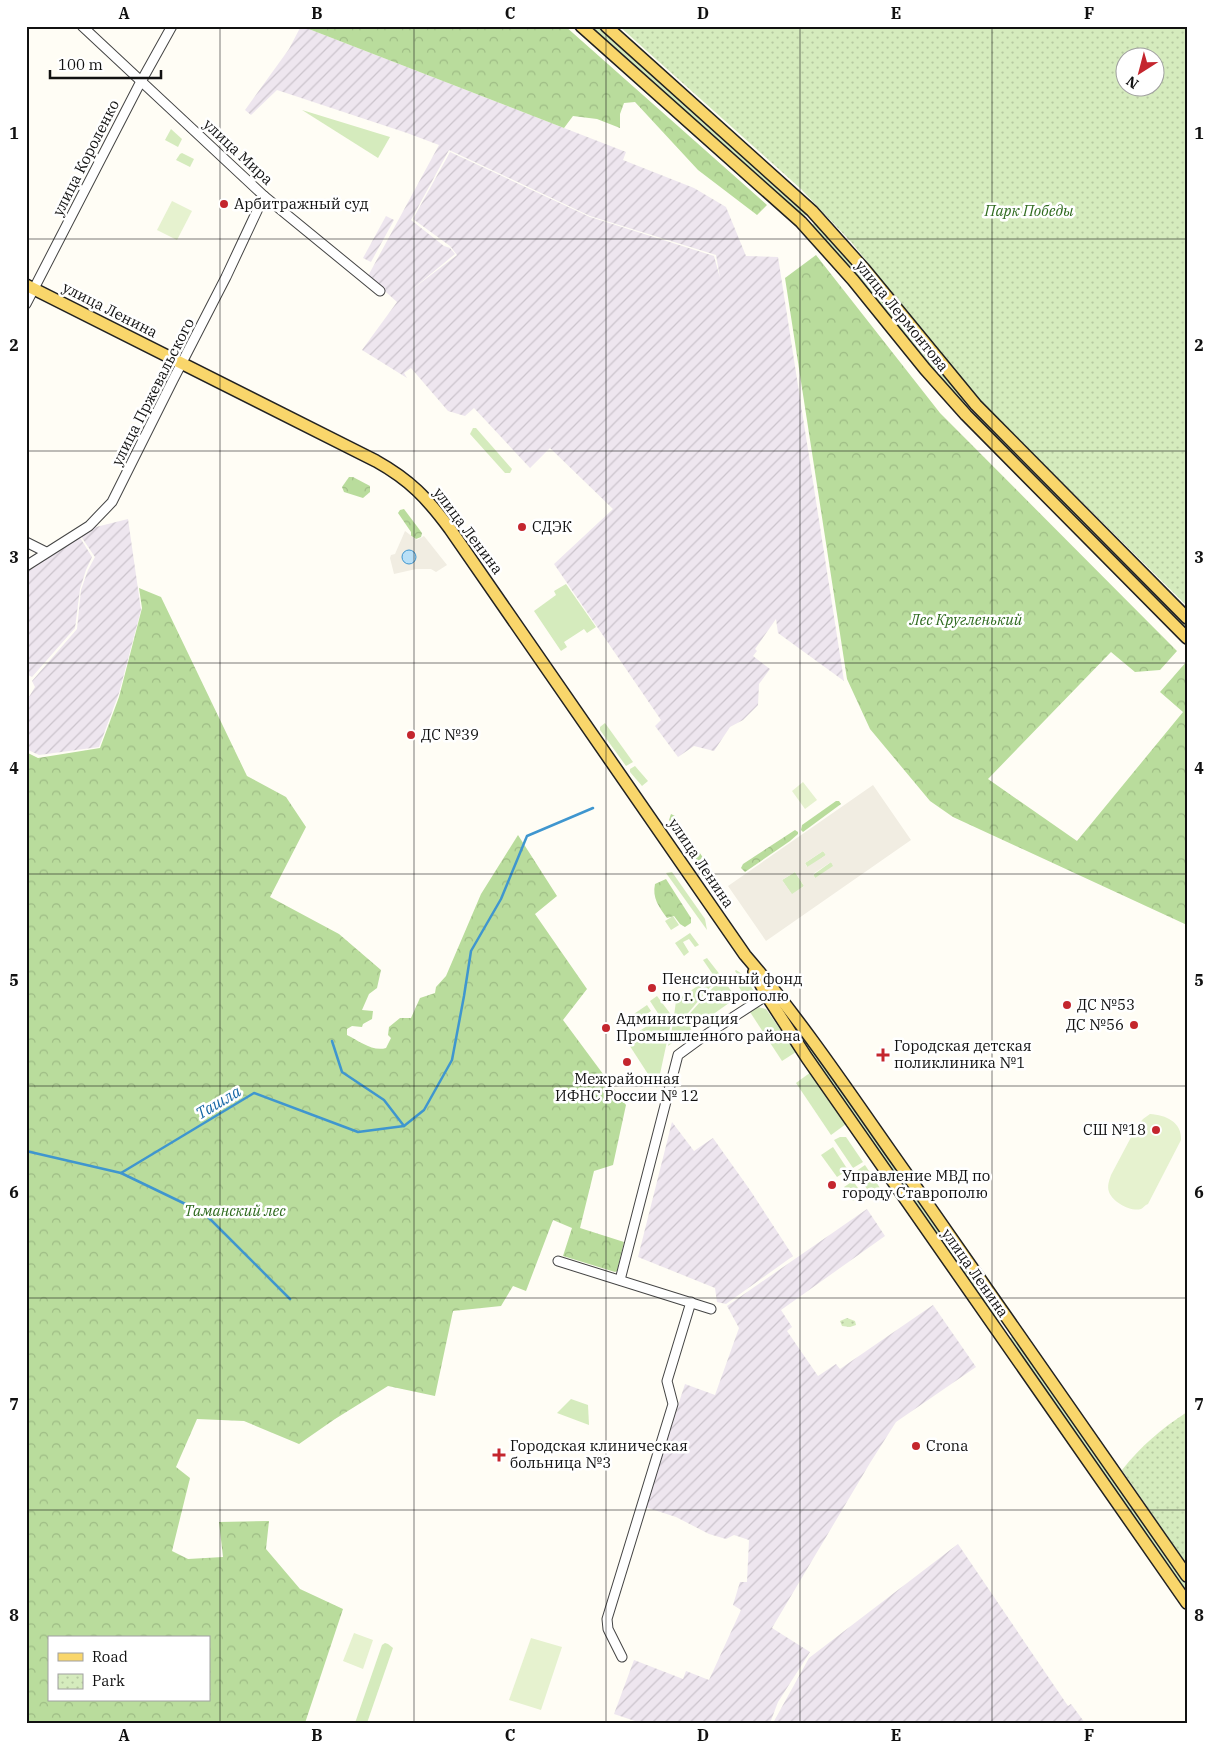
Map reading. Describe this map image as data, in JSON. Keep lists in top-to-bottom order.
{
  "streets": {
    "main road": ["улица Ленина", "улица Лермонтова"],
    "street": ["улица Мира", "улица Короленко", "улица Пржевальского"]
  },
  "crossings": [
    ["улица Мира", "улица Короленко"],
    ["улица Мира", "улица Пржевальского"],
    ["улица Короленко", "улица Ленина"],
    ["улица Ленина", "улица Пржевальского"]
  ],
  "water": ["Ташла"],
  "parks": ["Парк Победы", "Лес Кругленький", "Таманский лес"],
  "places": {
    "other": [
      "Арбитражный суд",
      "СДЭК",
      "ДС №39",
      "Пенсионный фонд по г. Ставрополю",
      "ДС №53",
      "ДС №56",
      "Администрация Промышленного района",
      "Межрайонная ИФНС России № 12",
      "СШ №18",
      "Управление МВД по городу Ставрополю",
      "Crona"
    ],
    "health": ["Городская детская поликлиника №1", "Городская клиническая больница №3"]
  },
  "legend": ["Road", "Park"],
  "scale_bar": "100 m",
  "north": "bottom left",
  "grid": {
    "columns": [
      "A",
      "B",
      "C",
      "D",
      "E",
      "F"
    ],
    "rows": [
      "1",
      "2",
      "3",
      "4",
      "5",
      "6",
      "7",
      "8"
    ]
  }
}
